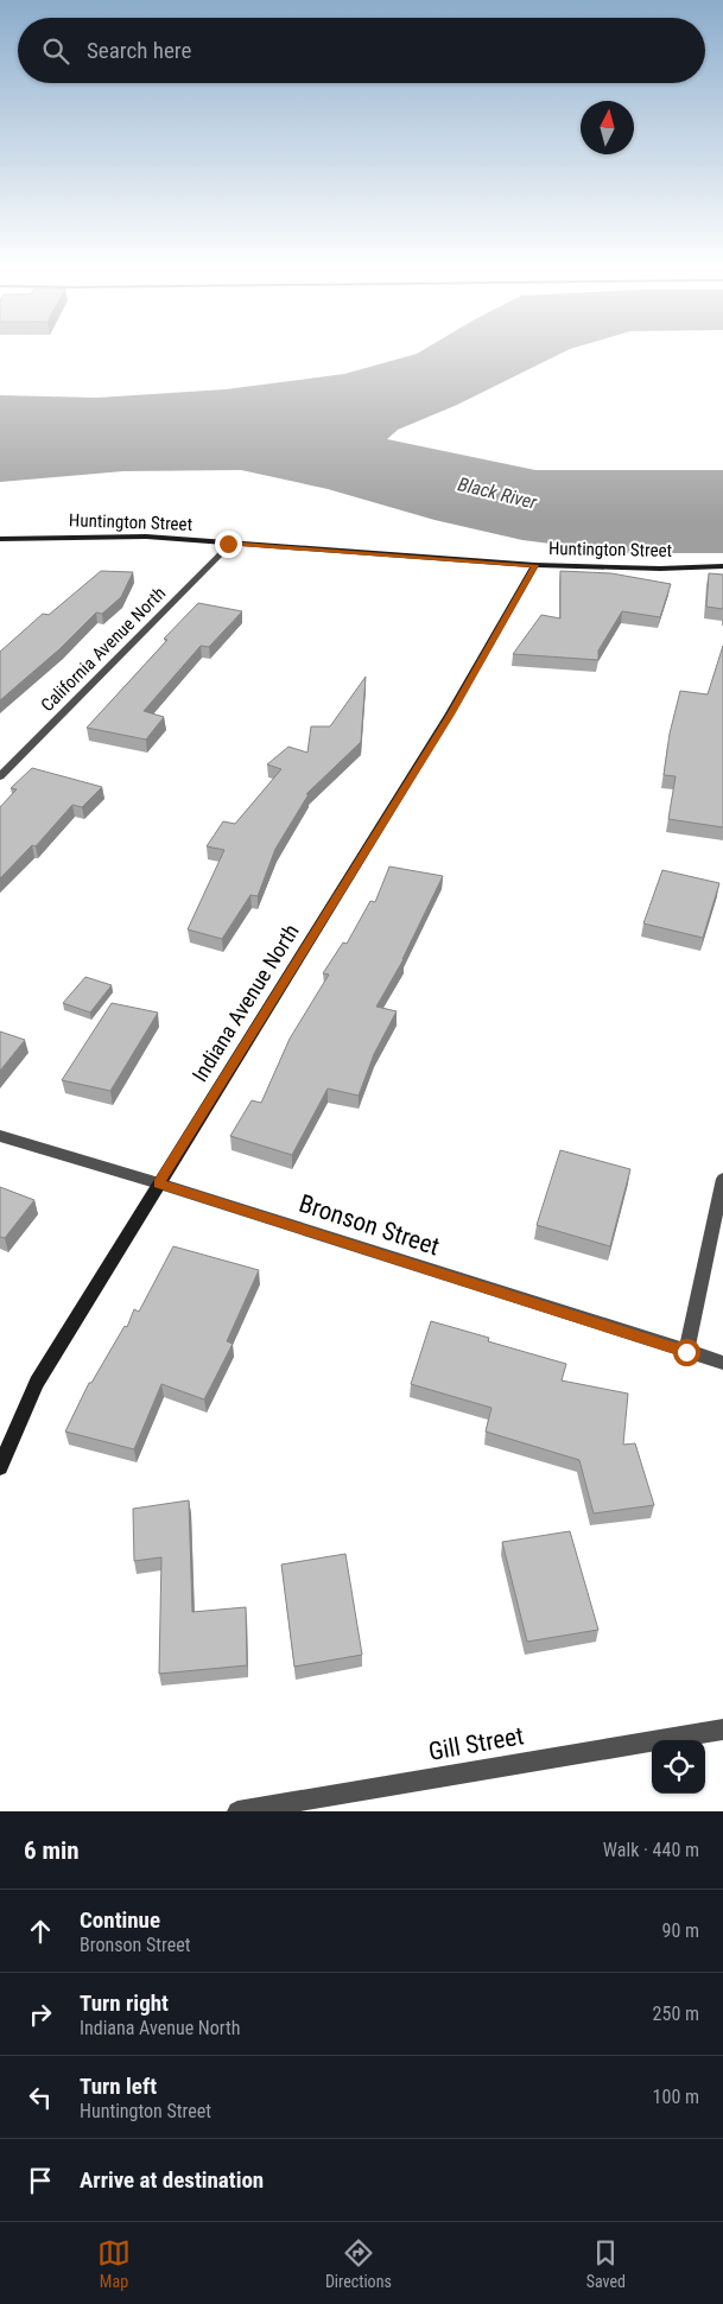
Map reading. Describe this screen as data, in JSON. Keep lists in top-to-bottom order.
{
  "streets": {
    "street": [
      "Huntington Street",
      "California Avenue North",
      "Indiana Avenue North",
      "Bronson Street",
      "Gill Street"
    ]
  },
  "crossings": [
    ["Huntington Street", "California Avenue North"],
    ["Huntington Street", "Indiana Avenue North"],
    ["Indiana Avenue North", "Bronson Street"]
  ],
  "water": ["Black River"],
  "north": "top",
  "page": {
    "search": "Search here",
    "heading": ["6 min", "Walk · 440 m"],
    "list": [
      ["Continue", "Bronson Street", "90 m"],
      ["Turn right", "Indiana Avenue North", "250 m"],
      ["Turn left", "Huntington Street", "100 m"],
      "Arrive at destination"
    ],
    "nav": ["Map", "Directions", "Saved"]
  }
}
